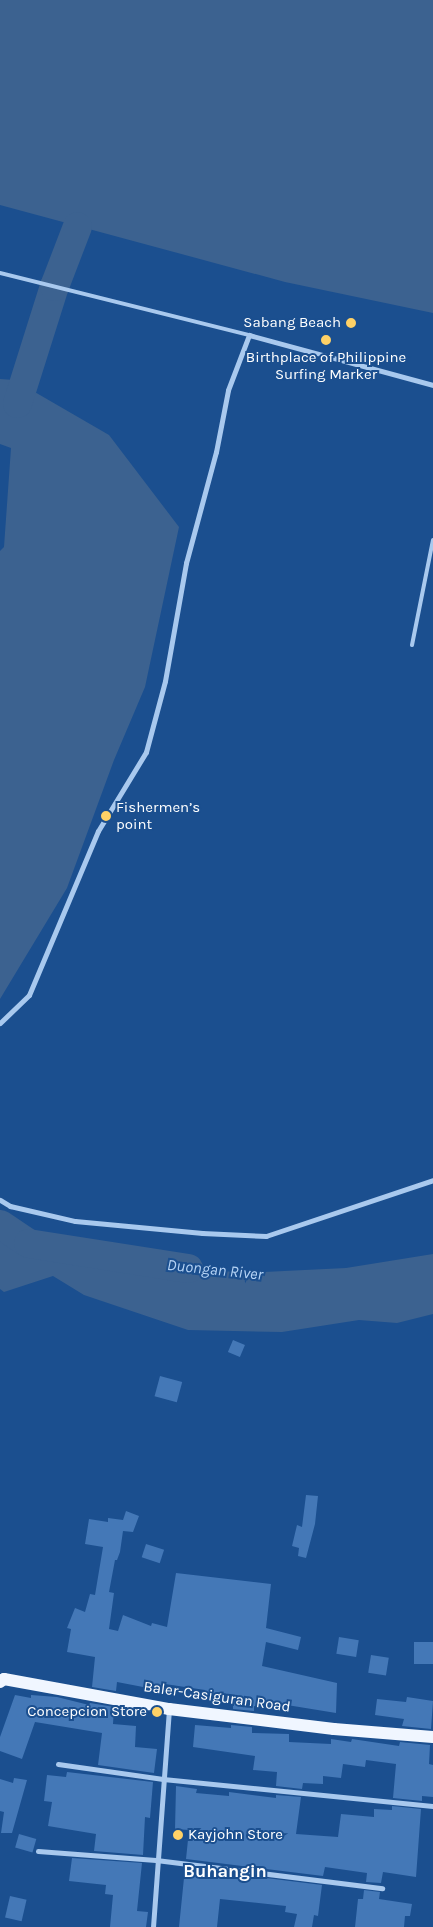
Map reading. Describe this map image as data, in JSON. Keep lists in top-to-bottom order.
{
  "streets": {
    "main road": ["Baler-Casiguran Road"]
  },
  "districts": ["Buhangin"],
  "water": ["Duongan River"],
  "places": [
    "Sabang Beach",
    "Birthplace of Philippine Surfing Marker",
    "Fishermen’s point",
    "Concepcion Store",
    "Kayjohn Store"
  ]
}
